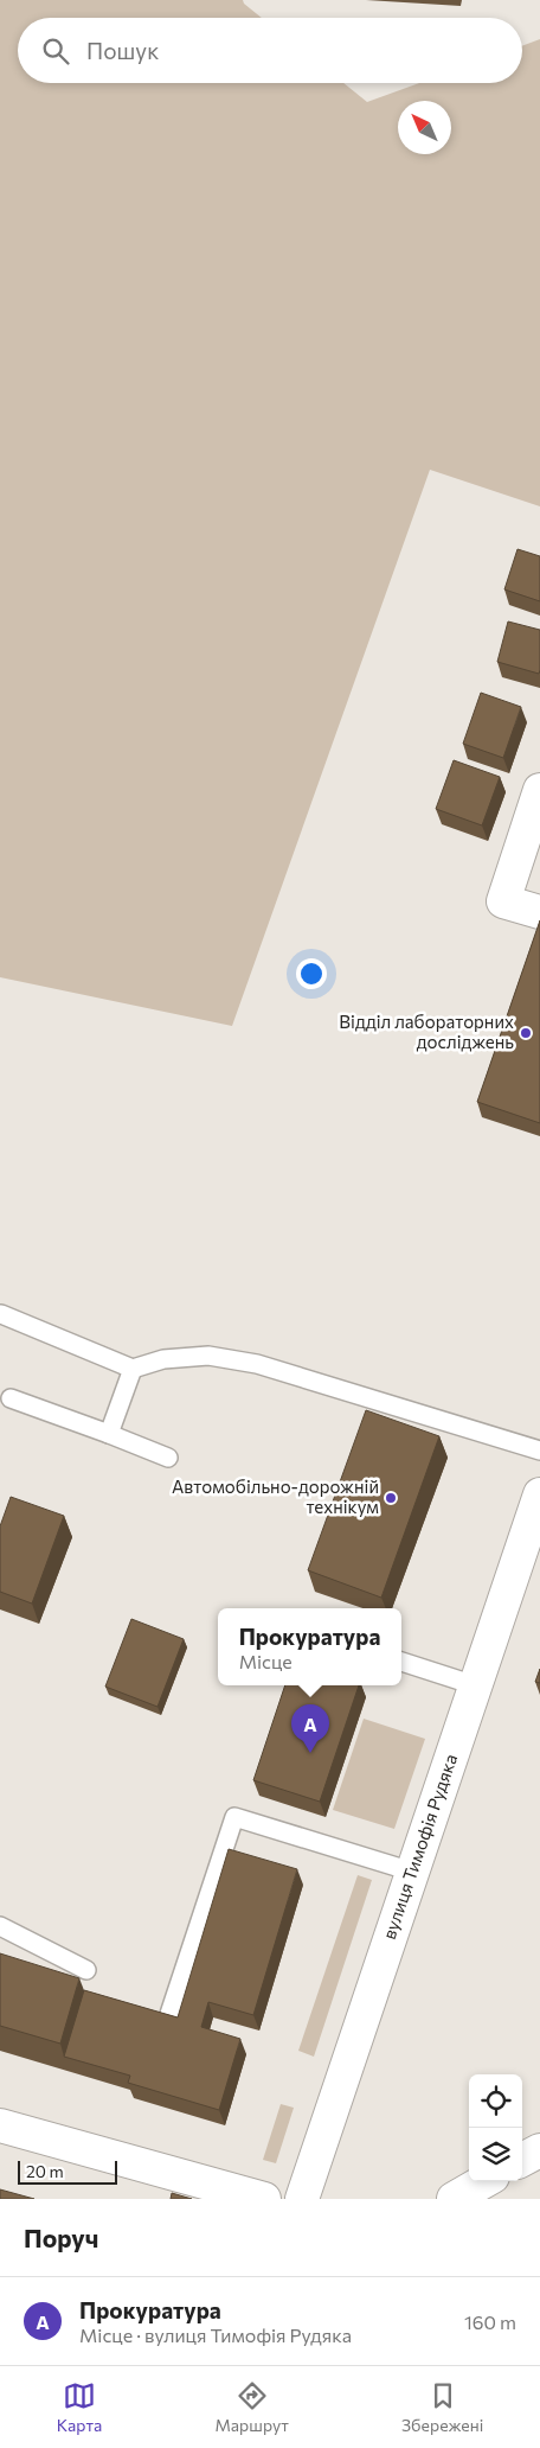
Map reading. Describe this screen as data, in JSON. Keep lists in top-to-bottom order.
{
  "streets": {
    "street": ["вулиця Тимофія Рудяка"]
  },
  "places": ["Відділ лабораторних досліджень", "Автомобільно-дорожній технікум"],
  "scale_bar": "20 m",
  "north": "top left",
  "page": {
    "search": "Пошук",
    "popup": ["Прокуратура", "Місце"],
    "pins": "A",
    "scale": "20 m",
    "heading": "Поруч",
    "list": [
      {
        "mark": "A",
        "name": "Прокуратура",
        "note": "Місце · вулиця Тимофія Рудяка",
        "value": "160 m"
      }
    ],
    "nav": ["Карта", "Маршрут", "Збережені"]
  }
}
